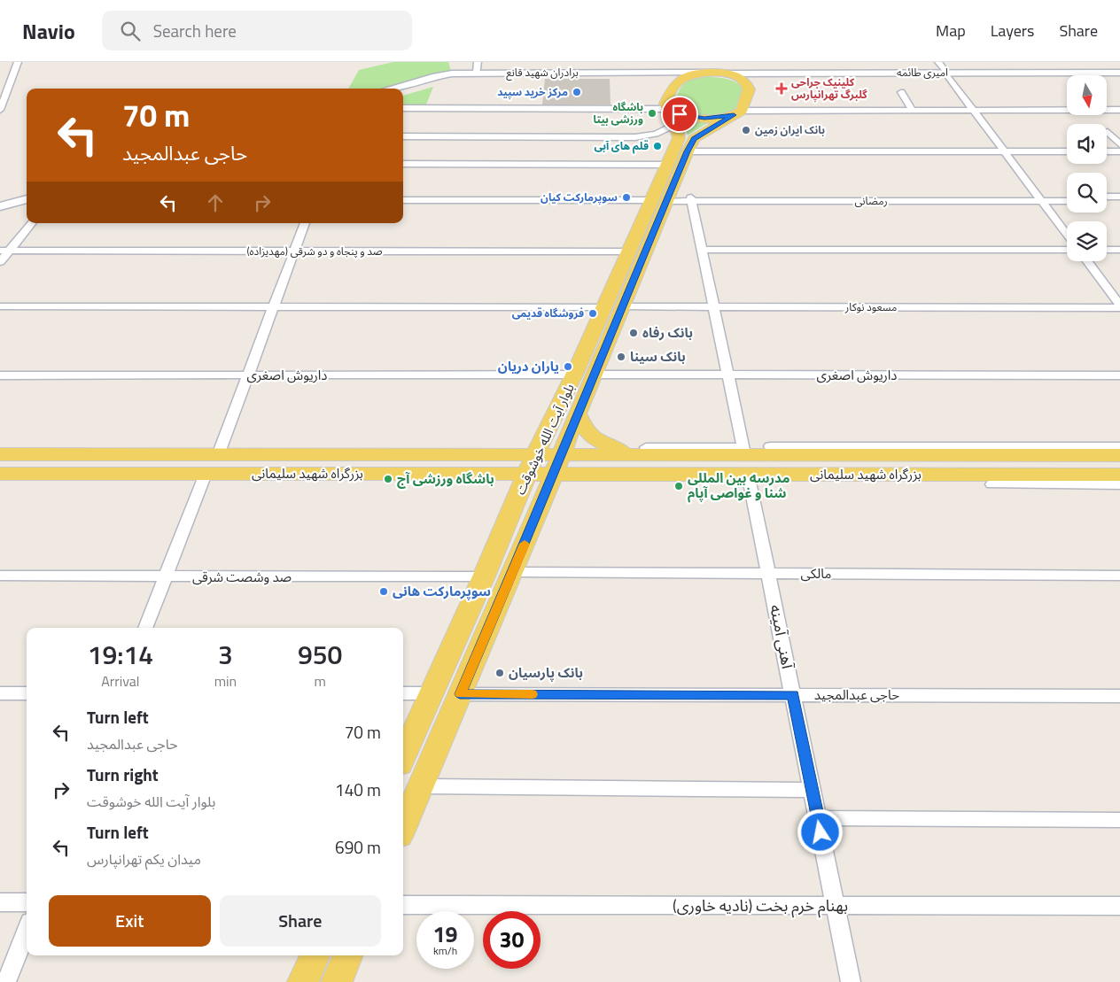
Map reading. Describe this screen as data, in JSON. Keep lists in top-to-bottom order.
{
  "streets": {
    "main road": [
      "برادران شهید قانع",
      "امیری طائمه",
      "بلوار آیت الله خوشوقت",
      "بزرگراه شهید سلیمانی"
    ],
    "street": [
      "رمضانی",
      "صد و پنجاه و دو شرقی (مهدیزاده)",
      "مسعود نوکار",
      "داریوش اصغری",
      "مالکی",
      "صد وشصت شرقی",
      "آهنی آمینه",
      "حاجی عبدالمجید",
      "بهنام خرم بخت (نادیه خاوری)"
    ]
  },
  "crossings": [
    ["برادران شهید قانع", "بلوار آیت الله خوشوقت"],
    ["رمضانی", "بلوار آیت الله خوشوقت"],
    ["صد و پنجاه و دو شرقی (مهدیزاده)", "بلوار آیت الله خوشوقت"],
    ["مسعود نوکار", "بلوار آیت الله خوشوقت"],
    ["داریوش اصغری", "بلوار آیت الله خوشوقت"],
    ["بلوار آیت الله خوشوقت", "بزرگراه شهید سلیمانی"],
    ["بلوار آیت الله خوشوقت", "مالکی"],
    ["بلوار آیت الله خوشوقت", "صد وشصت شرقی"],
    ["بلوار آیت الله خوشوقت", "حاجی عبدالمجید"],
    ["بزرگراه شهید سلیمانی", "آهنی آمینه"],
    ["مالکی", "آهنی آمینه"],
    ["آهنی آمینه", "حاجی عبدالمجید"],
    ["آهنی آمینه", "بهنام خرم بخت (نادیه خاوری)"]
  ],
  "places": {
    "health": ["کلینیک جراحی گلبرگ تهرانپارس"],
    "other": [
      "مرکز خرید سپید",
      "باشگاه ورزشی بیتا",
      "بانک ایران زمین",
      "قلم های آبی",
      "سوپرمارکت کیان",
      "فروشگاه قدیمی",
      "بانک رفاه",
      "بانک سینا",
      "یاران دریان",
      "باشگاه ورزشی آج",
      "مدرسه بین المللی شنا و غواصی آپام",
      "سوپرمارکت هانی",
      "بانک پارسیان"
    ]
  },
  "north": "bottom",
  "page": {
    "header": "Navio",
    "search": "Search here",
    "nav": ["Map", "Layers", "Share"],
    "turn": ["70 m", "حاجی عبدالمجید"],
    "eta": [
      "19:14",
      "Arrival",
      "3",
      "min",
      "950",
      "m"
    ],
    "list": [
      {
        "name": "Turn left",
        "note": "حاجی عبدالمجید",
        "value": "70 m"
      },
      {
        "name": "Turn right",
        "note": "بلوار آیت الله خوشوقت",
        "value": "140 m"
      },
      {
        "name": "Turn left",
        "note": "میدان یکم تهرانپارس",
        "value": "690 m"
      }
    ],
    "buttons": ["Exit", "Share"],
    "speed": "19 km/h",
    "limit": "30"
  }
}
